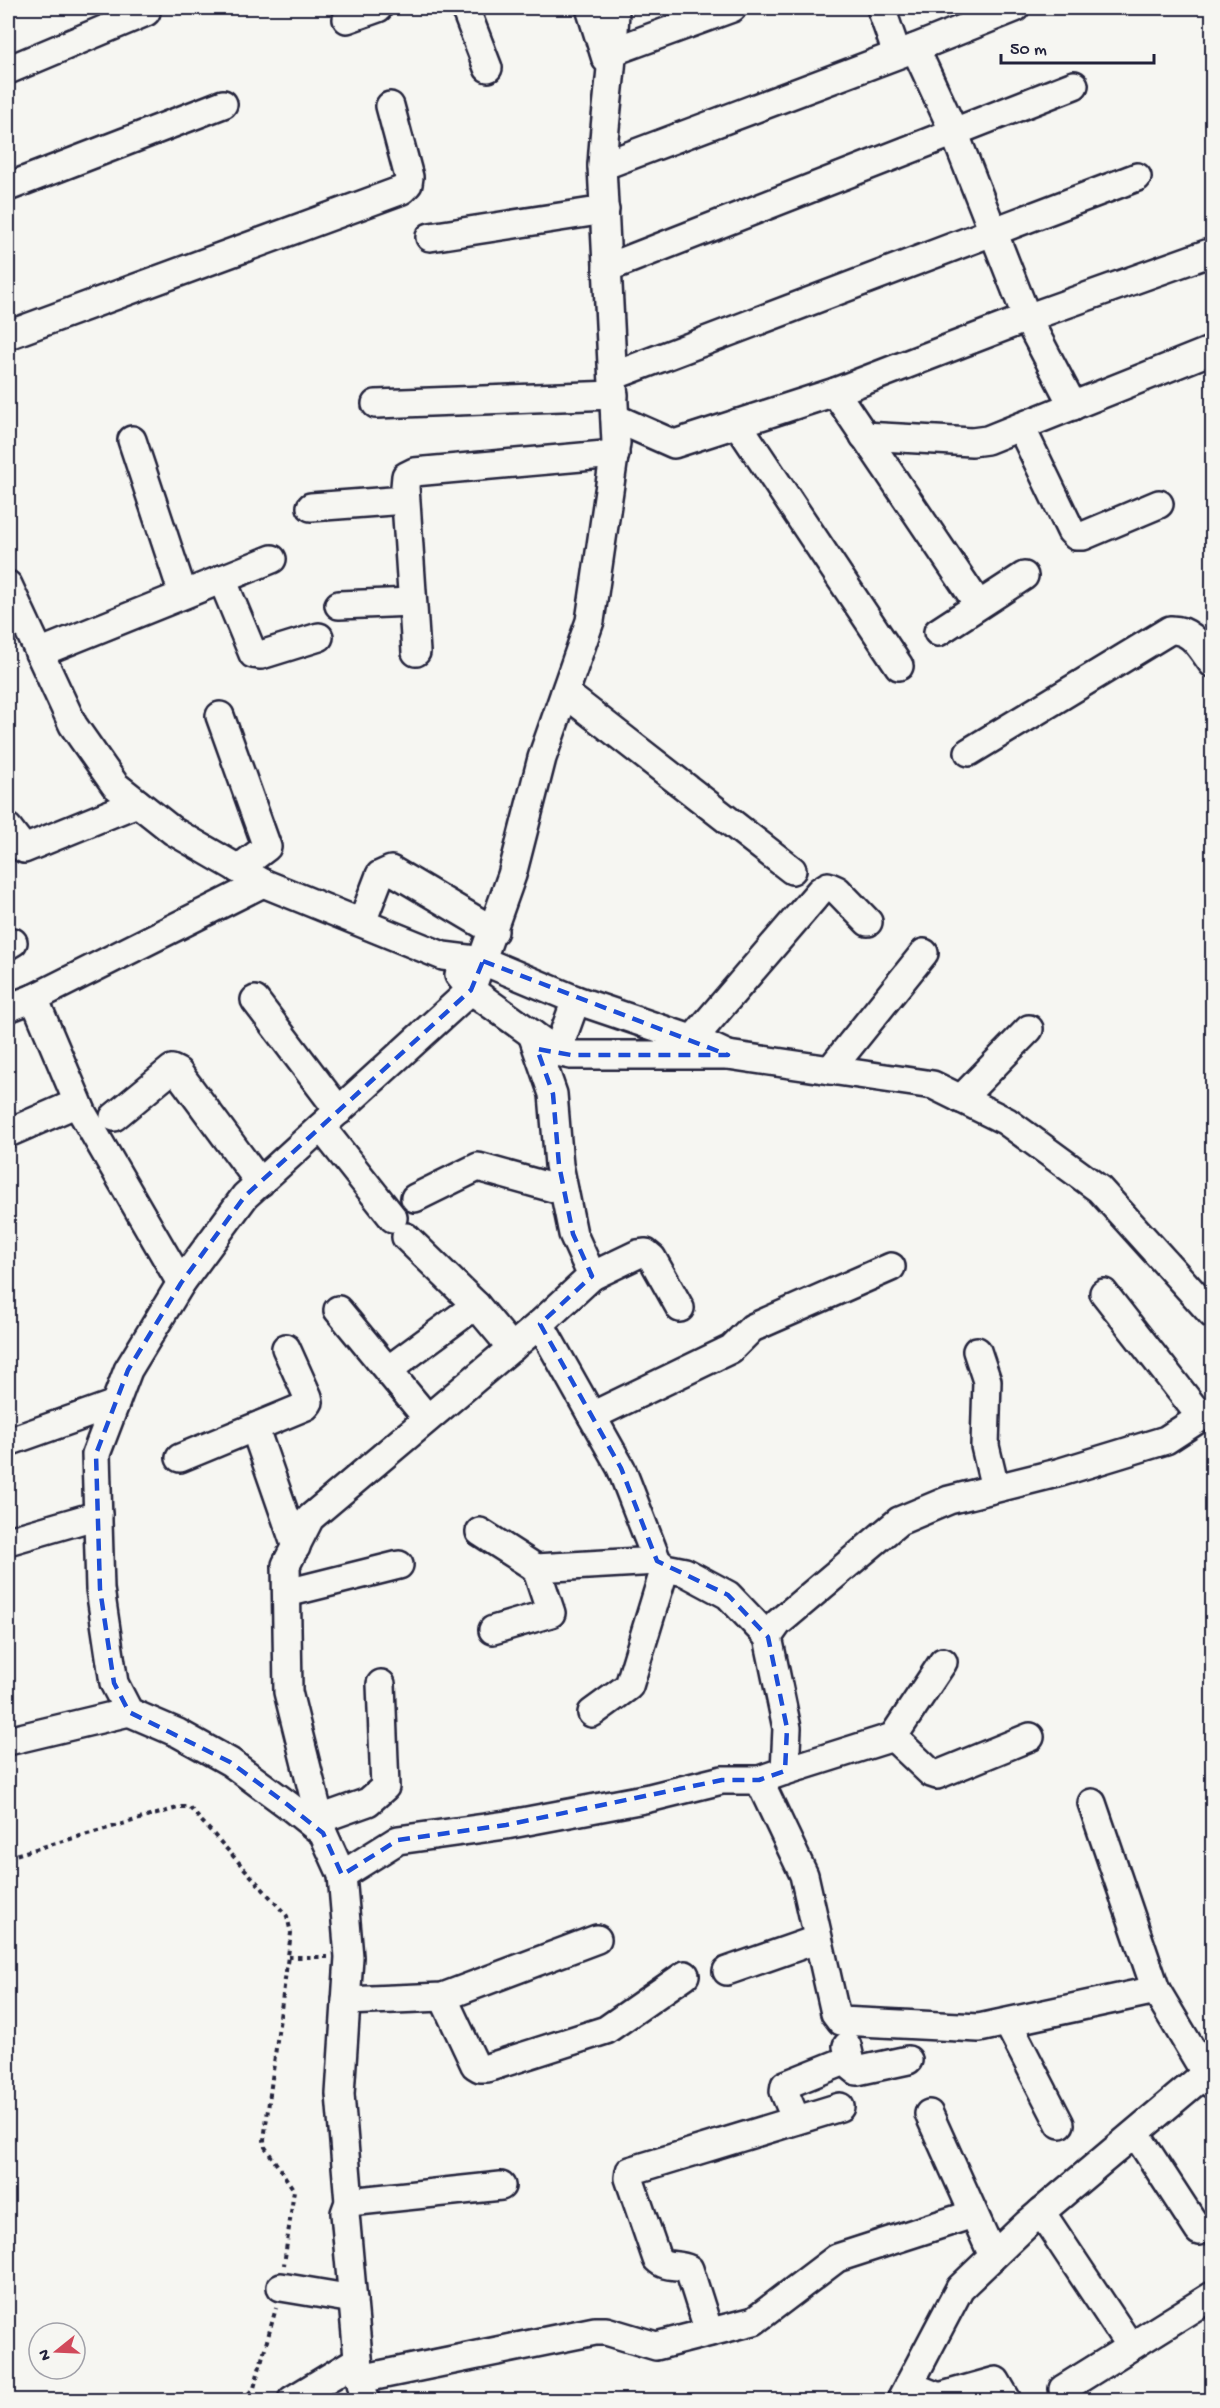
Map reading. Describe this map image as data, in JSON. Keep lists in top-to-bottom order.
{
  "scale_bar": "50 m",
  "north": "left"
}
